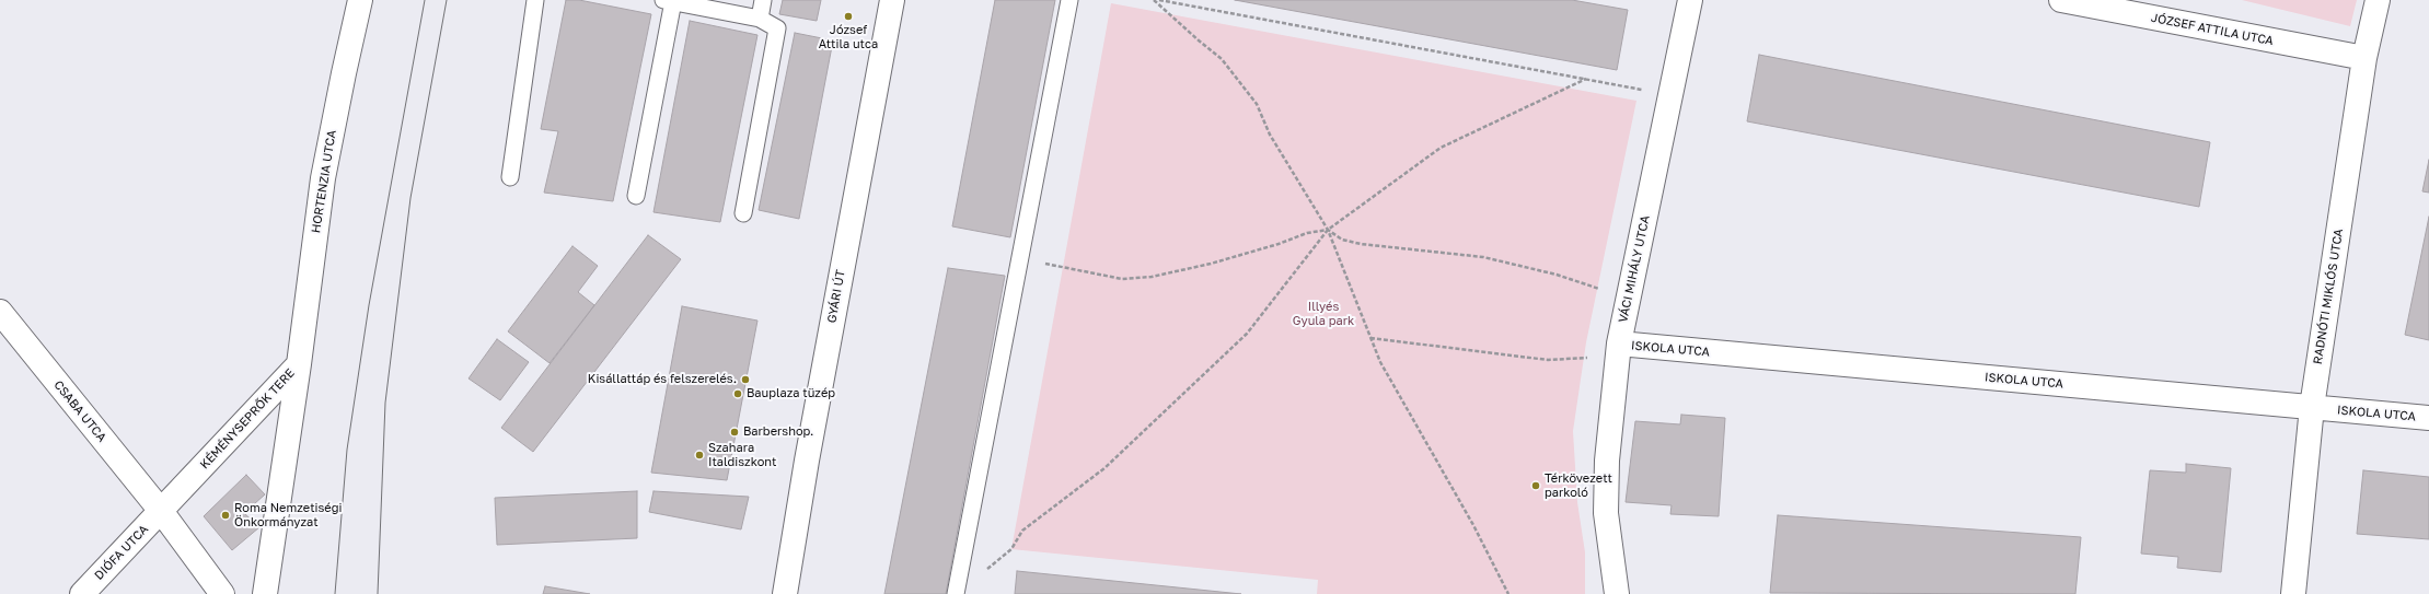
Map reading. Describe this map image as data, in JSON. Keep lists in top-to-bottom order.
{
  "streets": {
    "street": [
      "JÓZSEF ATTILA UTCA",
      "HORTENZIA UTCA",
      "VÁCI MIHÁLY UTCA",
      "GYÁRI ÚT",
      "RADNÓTI MIKLÓS UTCA",
      "ISKOLA UTCA",
      "CSABA UTCA",
      "KÉMÉNYSEPRŐK TERE",
      "DIÓFA UTCA"
    ]
  },
  "crossings": [
    ["JÓZSEF ATTILA UTCA", "RADNÓTI MIKLÓS UTCA"],
    ["HORTENZIA UTCA", "KÉMÉNYSEPRŐK TERE"],
    ["VÁCI MIHÁLY UTCA", "ISKOLA UTCA"],
    ["RADNÓTI MIKLÓS UTCA", "ISKOLA UTCA"],
    ["CSABA UTCA", "KÉMÉNYSEPRŐK TERE"],
    ["CSABA UTCA", "DIÓFA UTCA"],
    ["KÉMÉNYSEPRŐK TERE", "DIÓFA UTCA"]
  ],
  "parks": ["Illyés Gyula park"],
  "places": [
    "József Attila utca",
    "Kisállattáp és felszerelés.",
    "Bauplaza tüzép",
    "Barbershop.",
    "Szahara Italdiszkont",
    "Térkövezett parkoló",
    "Roma Nemzetiségi Önkormányzat"
  ]
}
